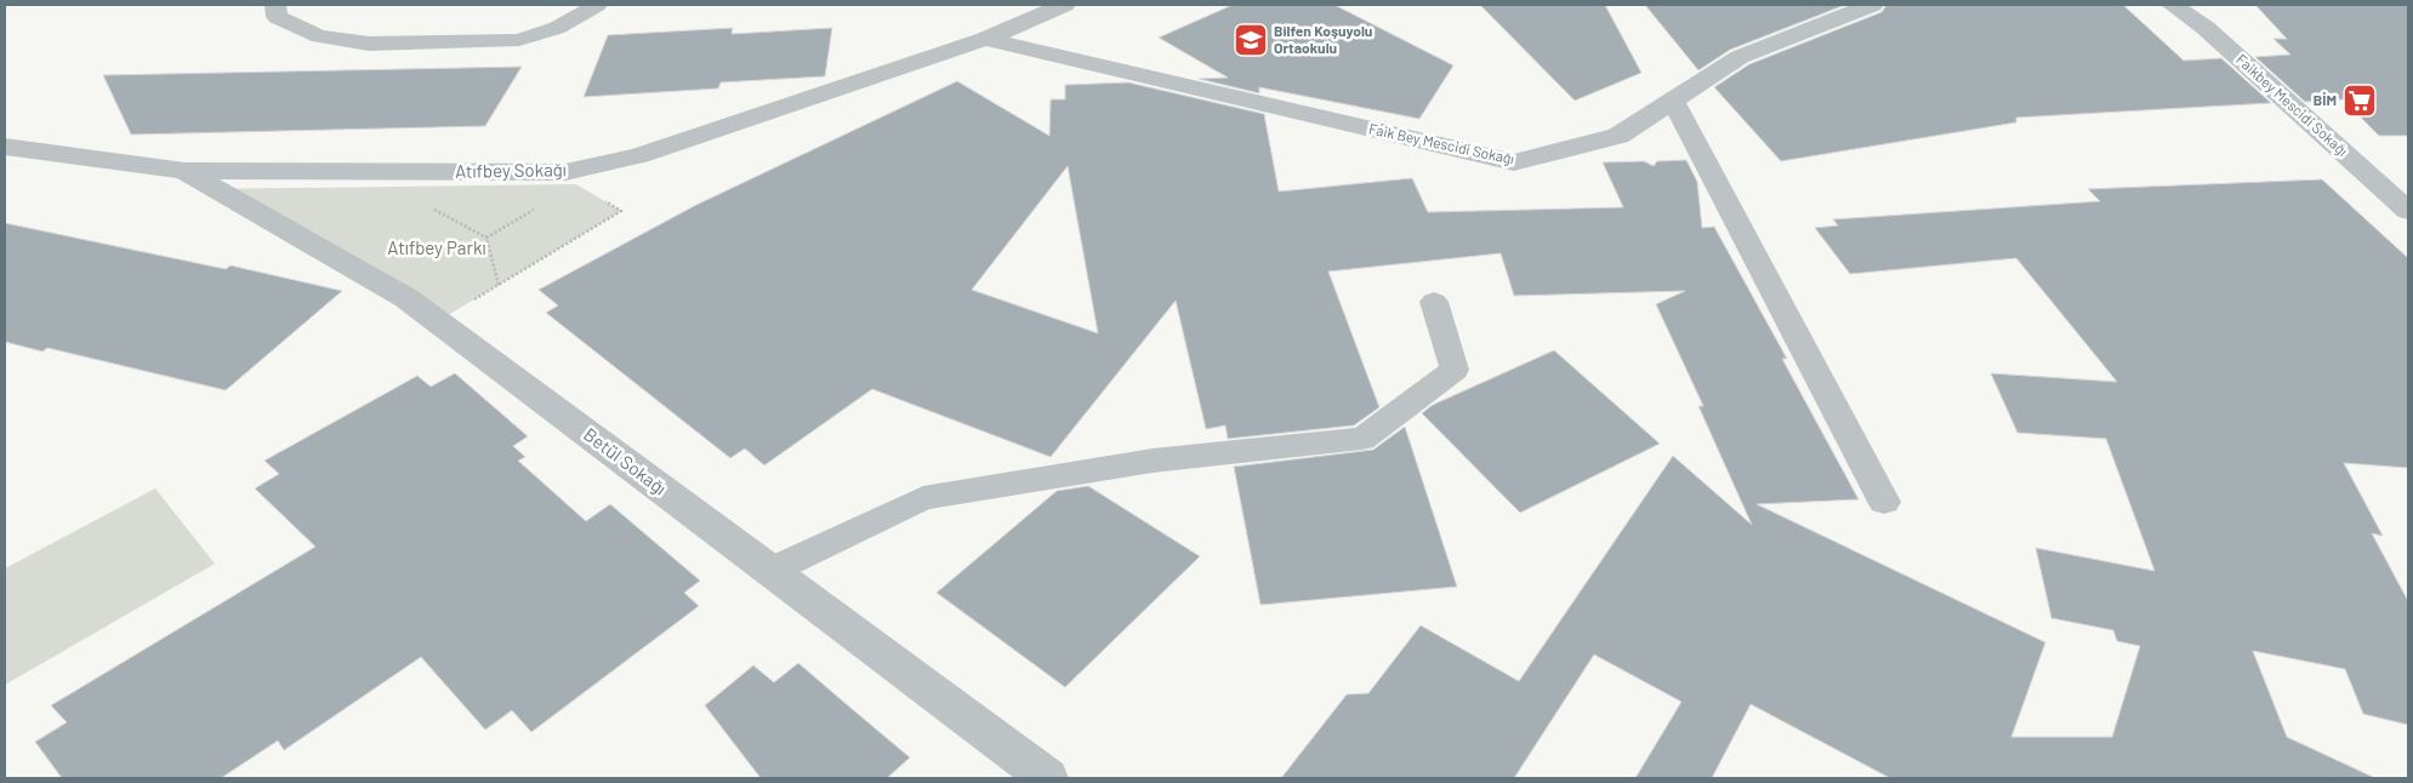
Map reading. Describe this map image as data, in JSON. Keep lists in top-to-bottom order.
{
  "streets": {
    "street": [
      "Faikbey Mescidi Sokağı",
      "Faik Bey Mescidi Sokağı",
      "Atıfbey Sokağı",
      "Betül Sokağı"
    ]
  },
  "crossings": [
    ["Faik Bey Mescidi Sokağı", "Atıfbey Sokağı"],
    ["Atıfbey Sokağı", "Betül Sokağı"]
  ],
  "parks": ["Atıfbey Parkı"],
  "places": {
    "school or university": ["Bilfen Koşuyolu Ortaokulu"],
    "supermarket": ["BİM"]
  }
}
